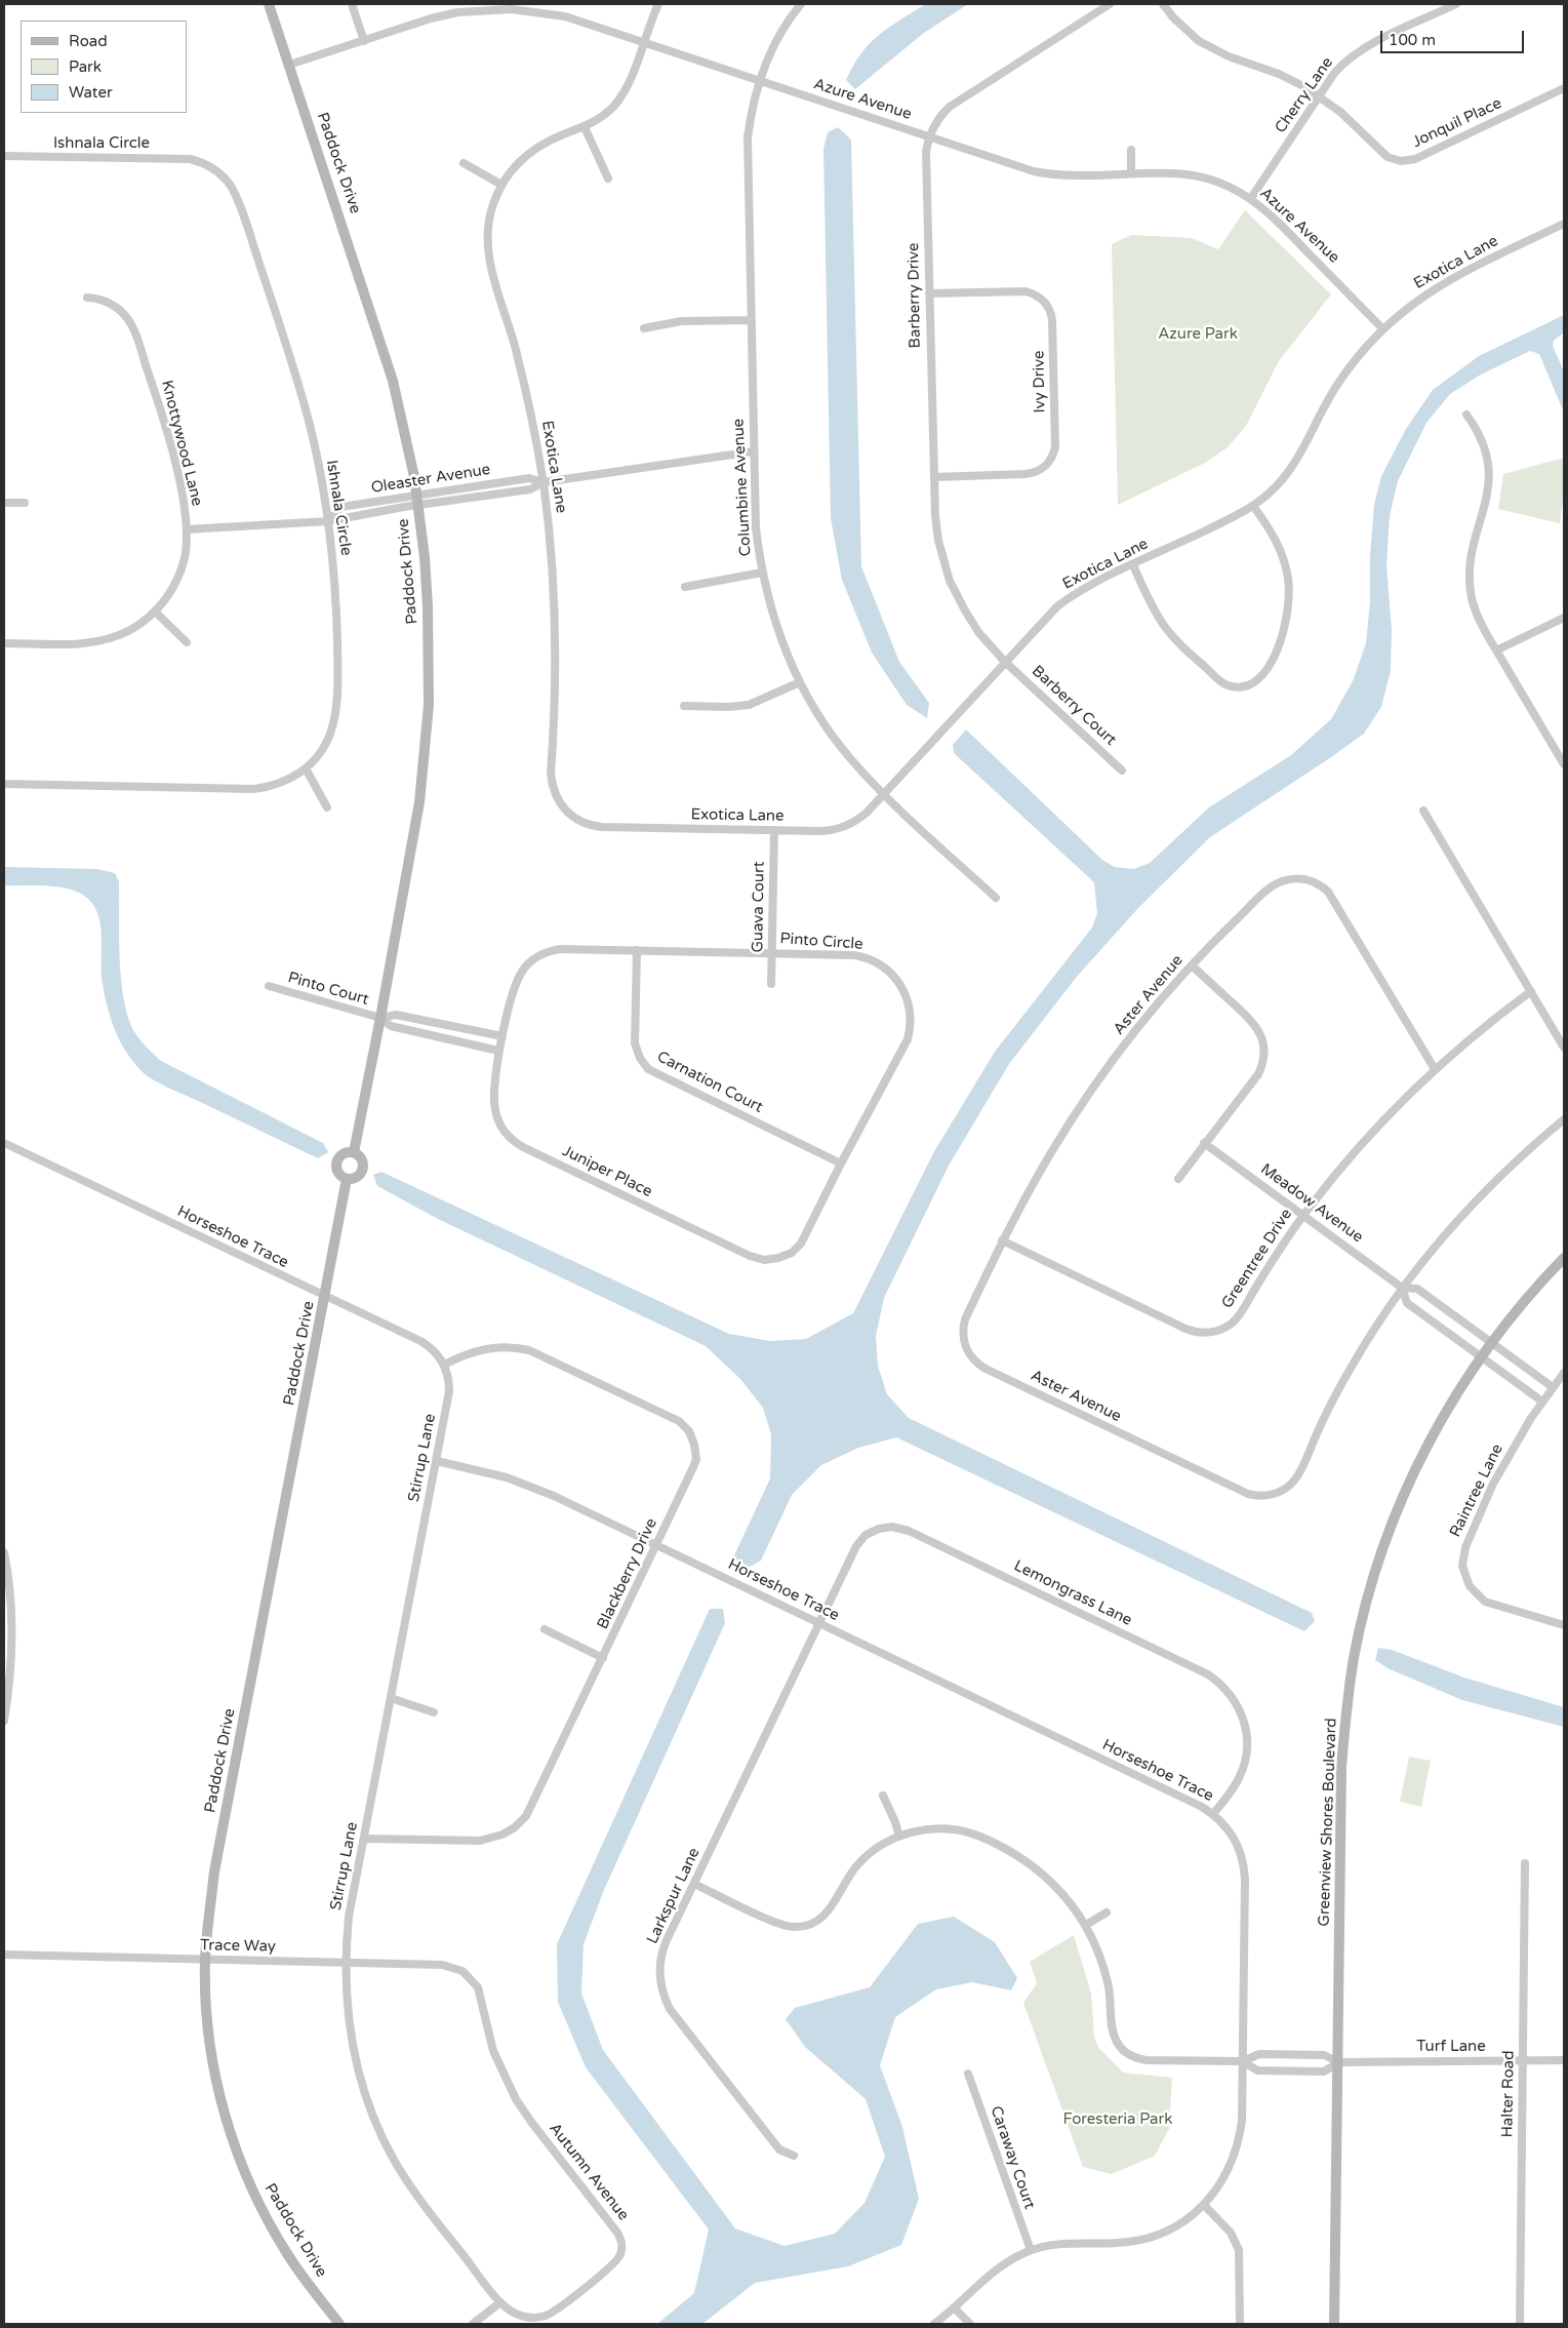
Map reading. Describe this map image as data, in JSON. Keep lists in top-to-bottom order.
{
  "streets": {
    "street": [
      "Cherry Lane",
      "Azure Avenue",
      "Jonquil Place",
      "Ishnala Circle",
      "Paddock Drive",
      "Exotica Lane",
      "Barberry Drive",
      "Ivy Drive",
      "Knottywood Lane",
      "Oleaster Avenue",
      "Columbine Avenue",
      "Barberry Court",
      "Guava Court",
      "Pinto Circle",
      "Pinto Court",
      "Aster Avenue",
      "Carnation Court",
      "Juniper Place",
      "Meadow Avenue",
      "Horseshoe Trace",
      "Greentree Drive",
      "Stirrup Lane",
      "Raintree Lane",
      "Blackberry Drive",
      "Lemongrass Lane",
      "Greenview Shores Boulevard",
      "Larkspur Lane",
      "Trace Way",
      "Turf Lane",
      "Halter Road",
      "Caraway Court",
      "Autumn Avenue"
    ]
  },
  "crossings": [
    ["Cherry Lane", "Azure Avenue"],
    ["Cherry Lane", "Jonquil Place"],
    ["Azure Avenue", "Paddock Drive"],
    ["Azure Avenue", "Exotica Lane"],
    ["Azure Avenue", "Barberry Drive"],
    ["Azure Avenue", "Columbine Avenue"],
    ["Ishnala Circle", "Oleaster Avenue"],
    ["Paddock Drive", "Oleaster Avenue"],
    ["Paddock Drive", "Pinto Court"],
    ["Paddock Drive", "Horseshoe Trace"],
    ["Paddock Drive", "Trace Way"],
    ["Exotica Lane", "Barberry Drive"],
    ["Exotica Lane", "Oleaster Avenue"],
    ["Exotica Lane", "Columbine Avenue"],
    ["Exotica Lane", "Barberry Court"],
    ["Exotica Lane", "Guava Court"],
    ["Barberry Drive", "Ivy Drive"],
    ["Barberry Drive", "Barberry Court"],
    ["Knottywood Lane", "Oleaster Avenue"],
    ["Oleaster Avenue", "Columbine Avenue"],
    ["Guava Court", "Pinto Circle"],
    ["Pinto Circle", "Carnation Court"],
    ["Pinto Circle", "Juniper Place"],
    ["Aster Avenue", "Meadow Avenue"],
    ["Aster Avenue", "Greentree Drive"],
    ["Meadow Avenue", "Greentree Drive"],
    ["Meadow Avenue", "Raintree Lane"],
    ["Meadow Avenue", "Greenview Shores Boulevard"],
    ["Horseshoe Trace", "Stirrup Lane"],
    ["Horseshoe Trace", "Blackberry Drive"],
    ["Horseshoe Trace", "Lemongrass Lane"],
    ["Horseshoe Trace", "Larkspur Lane"],
    ["Horseshoe Trace", "Turf Lane"],
    ["Horseshoe Trace", "Caraway Court"],
    ["Stirrup Lane", "Blackberry Drive"],
    ["Stirrup Lane", "Trace Way"],
    ["Stirrup Lane", "Autumn Avenue"],
    ["Lemongrass Lane", "Larkspur Lane"],
    ["Greenview Shores Boulevard", "Turf Lane"],
    ["Trace Way", "Autumn Avenue"],
    ["Turf Lane", "Halter Road"]
  ],
  "parks": ["Azure Park", "Foresteria Park"],
  "legend": ["Road", "Park", "Water"],
  "scale_bar": "100 m"
}
